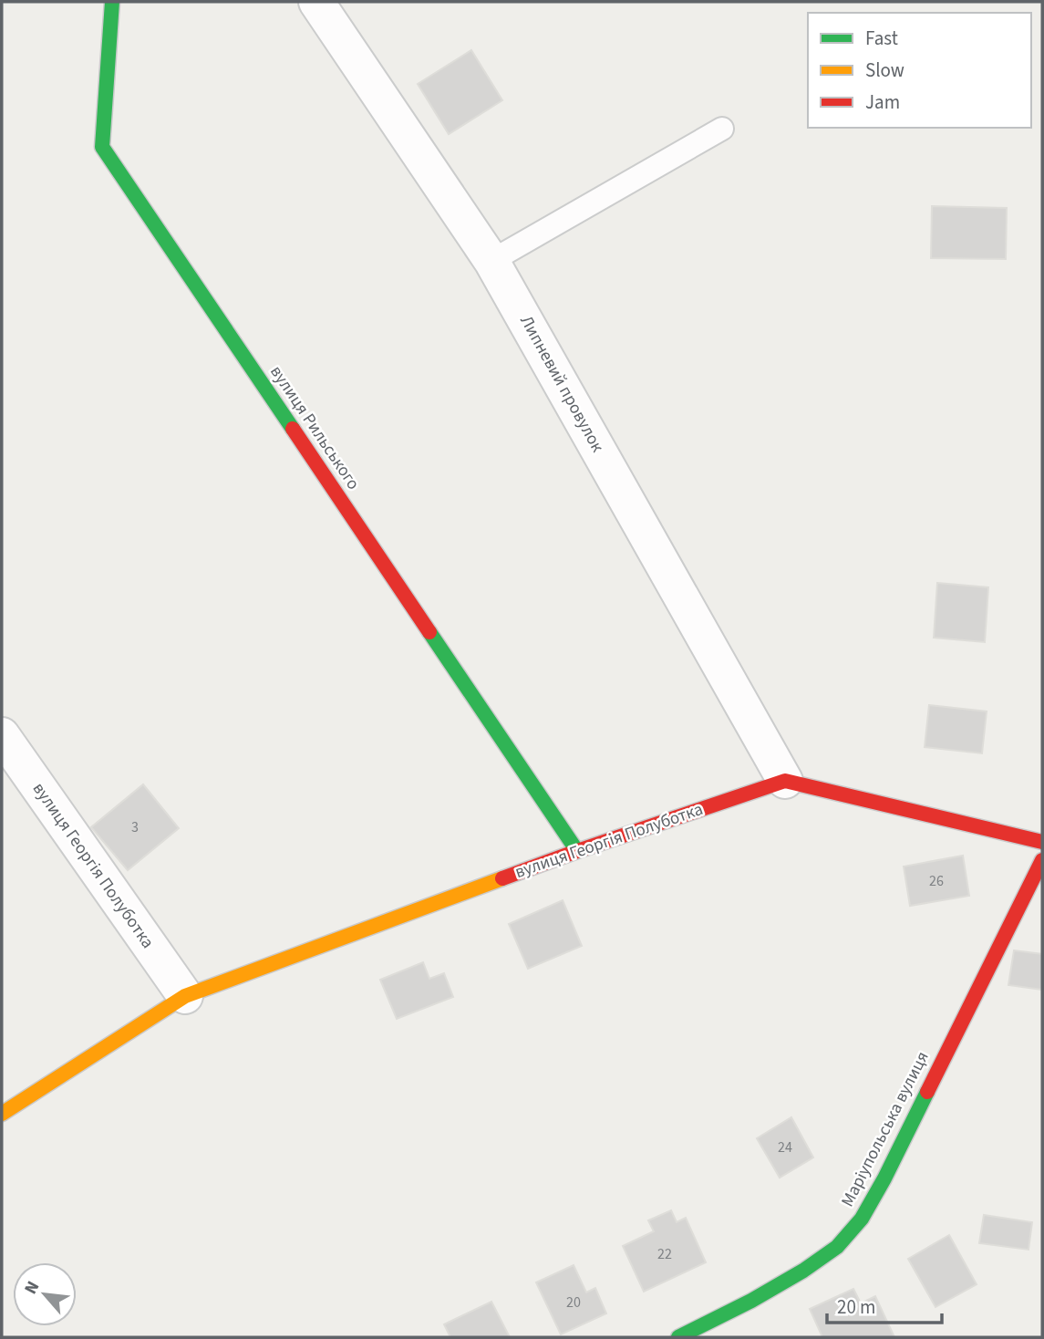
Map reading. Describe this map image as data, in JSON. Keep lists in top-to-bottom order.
{
  "streets": {
    "street": [
      "Липневий провулок",
      "вулиця Рильського",
      "вулиця Георгія Полуботка",
      "Маріупольська вулиця"
    ]
  },
  "crossings": [
    ["Липневий провулок", "вулиця Георгія Полуботка"],
    ["вулиця Рильського", "вулиця Георгія Полуботка"]
  ],
  "house_numbers": [
    "3",
    "26",
    "24",
    "22",
    "20"
  ],
  "legend": ["Fast", "Slow", "Jam"],
  "scale_bar": "20 m",
  "north": "top left"
}
